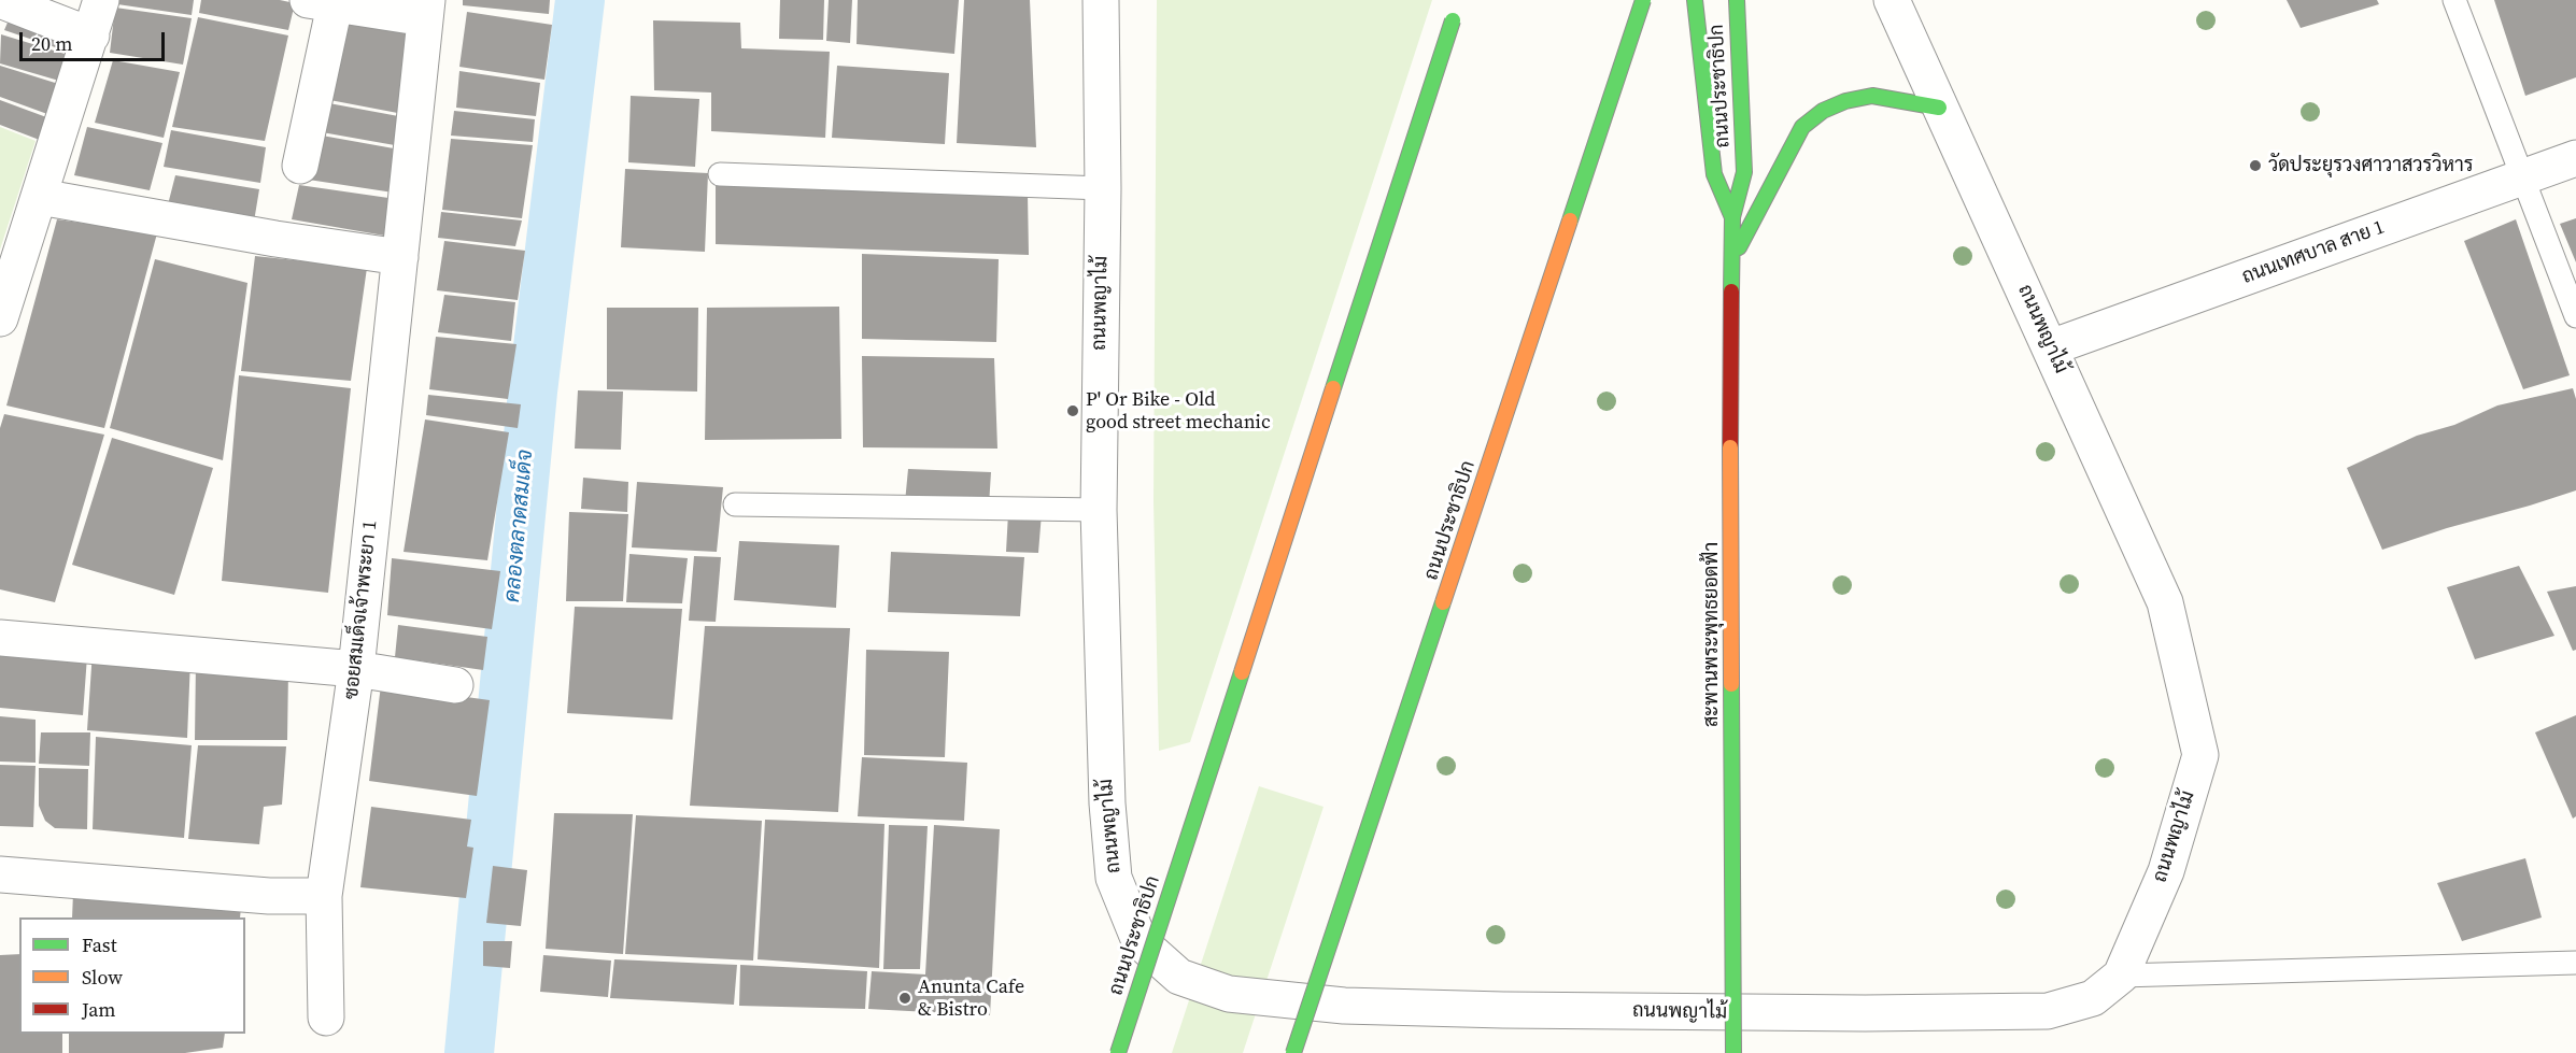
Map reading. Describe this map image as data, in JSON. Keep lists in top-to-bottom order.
{
  "streets": {
    "main road": ["ถนนประชาธิปก", "สะพานพระพุทธยอดฟ้า"],
    "street": ["ถนนเทศบาล สาย 1", "ถนนพญาไม้", "ซอยสมเด็จเจ้าพระยา 1"]
  },
  "crossings": [
    ["ถนนประชาธิปก", "สะพานพระพุทธยอดฟ้า"],
    ["ถนนเทศบาล สาย 1", "ถนนพญาไม้"]
  ],
  "water": ["คลองตลาดสมเด็จ"],
  "places": ["วัดประยุรวงศาวาสวรวิหาร", "P' Or Bike - Old good street mechanic", "Anunta Cafe & Bistro"],
  "legend": ["Fast", "Slow", "Jam"],
  "scale_bar": "20 m"
}
